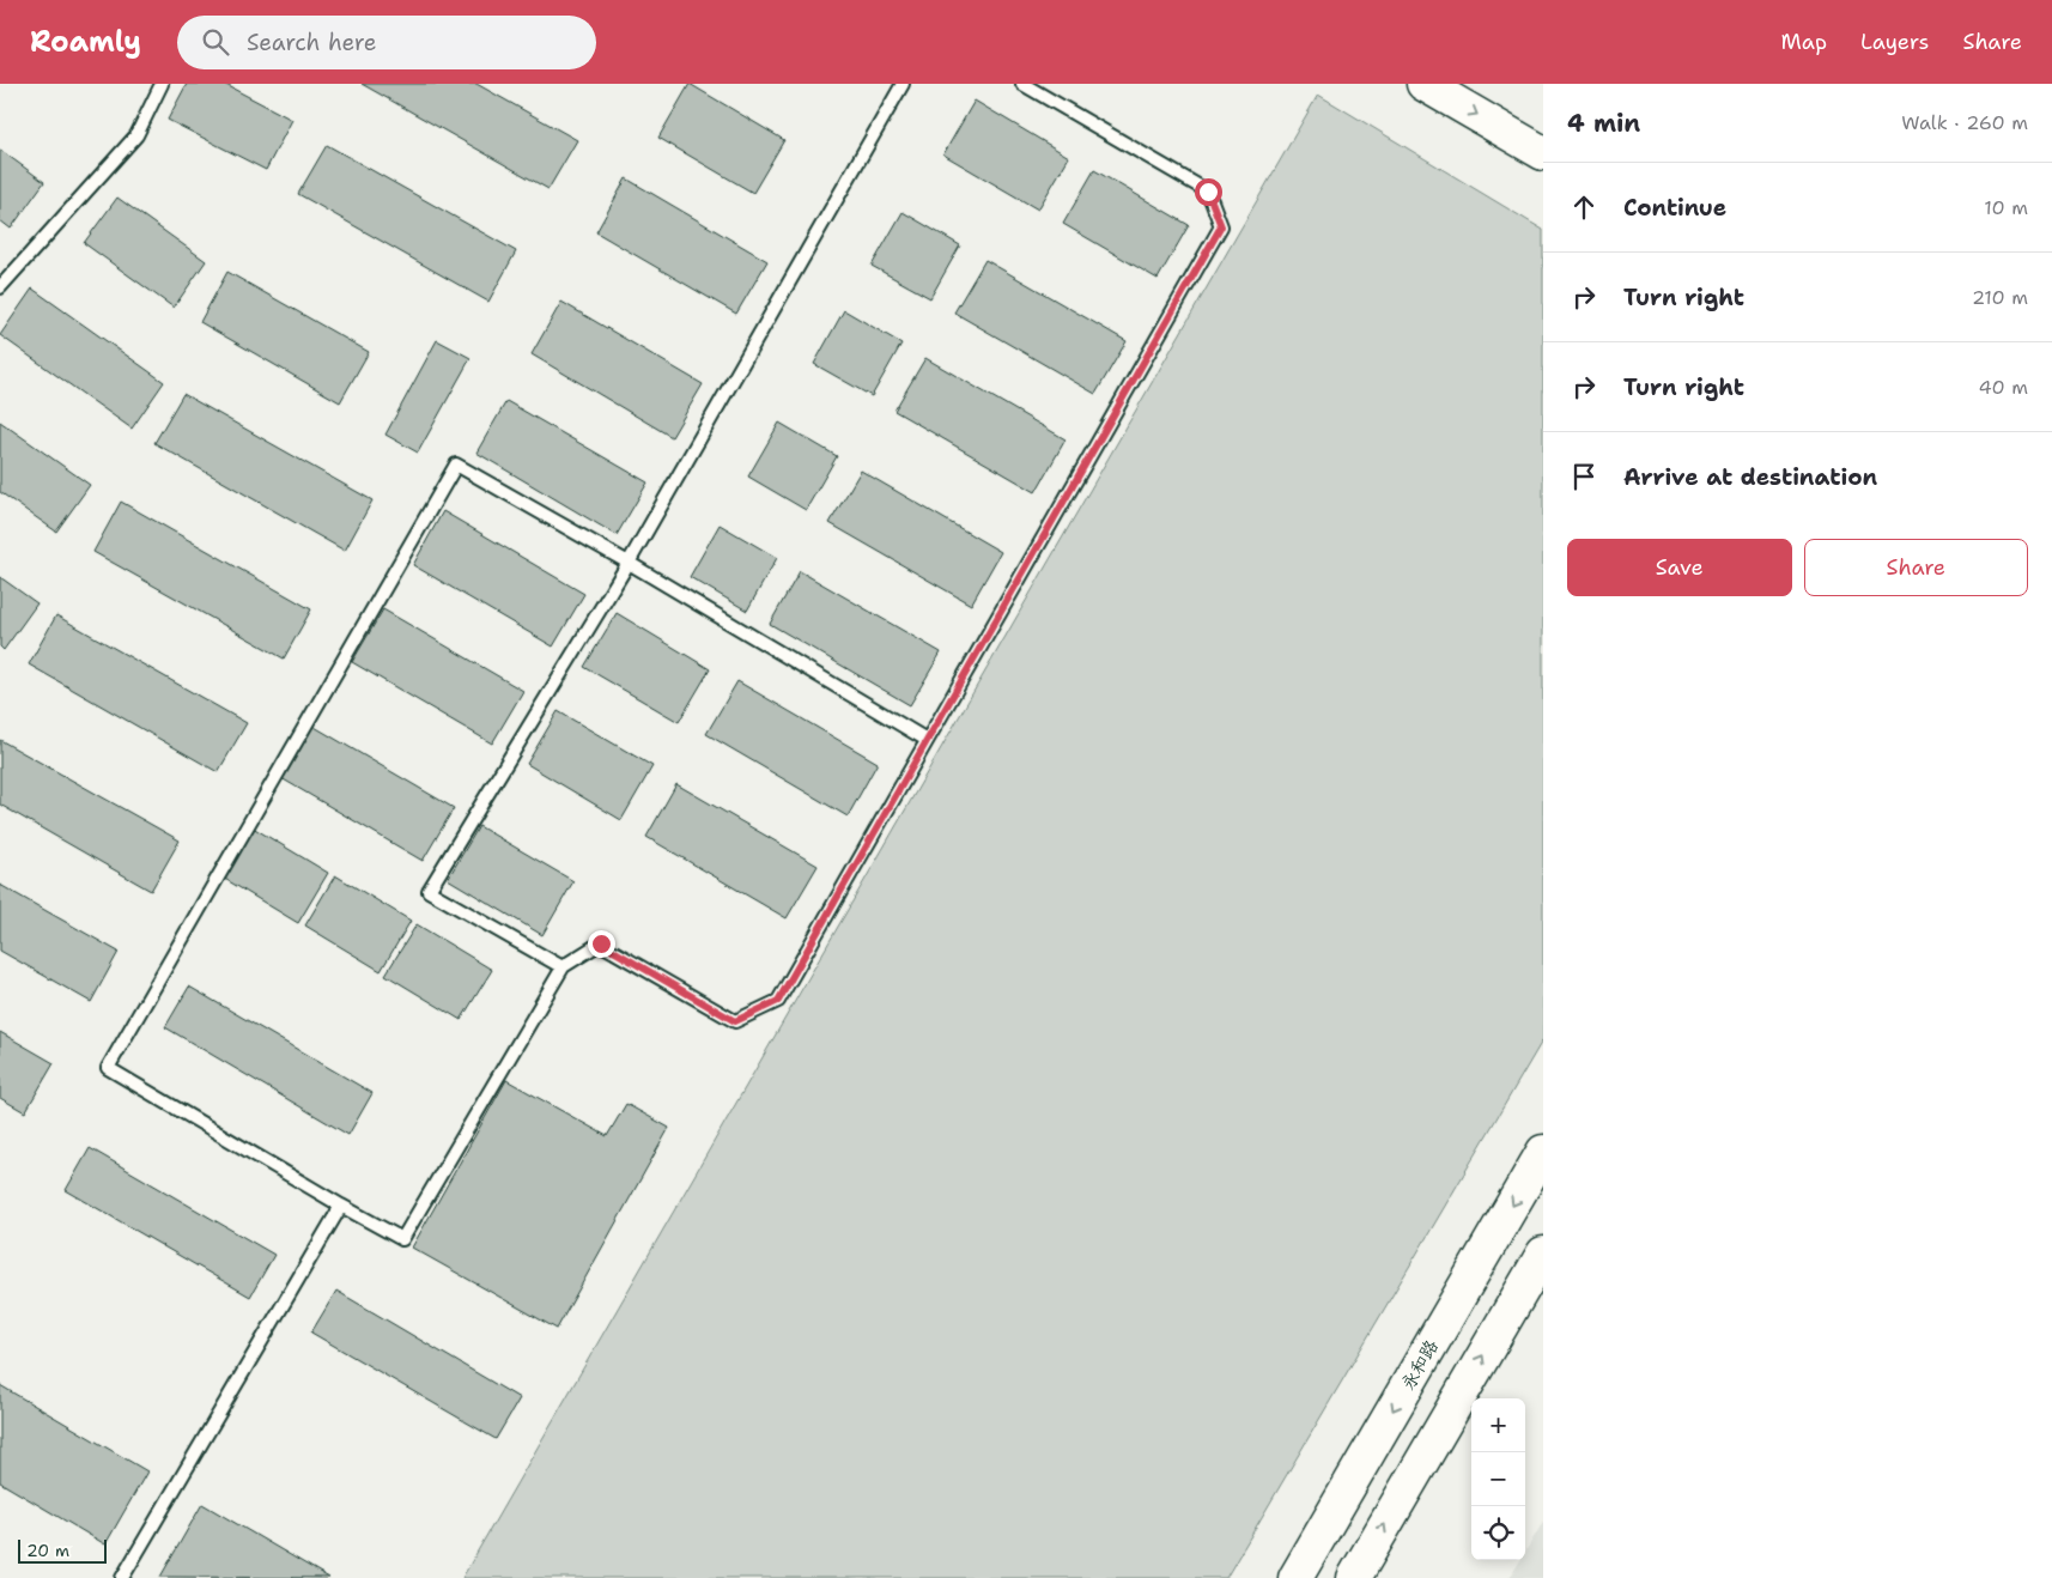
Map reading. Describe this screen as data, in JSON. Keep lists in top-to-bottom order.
{
  "streets": {
    "main road": ["永和路"]
  },
  "scale_bar": "20 m",
  "page": {
    "header": "Roamly",
    "search": "Search here",
    "nav": ["Map", "Layers", "Share"],
    "heading": ["4 min", "Walk · 260 m"],
    "list": [
      ["Continue", "10 m"],
      ["Turn right", "210 m"],
      ["Turn right", "40 m"],
      "Arrive at destination"
    ],
    "buttons": ["Save", "Share"],
    "map_buttons": ["+", "−"],
    "scale": "20 m"
  }
}
